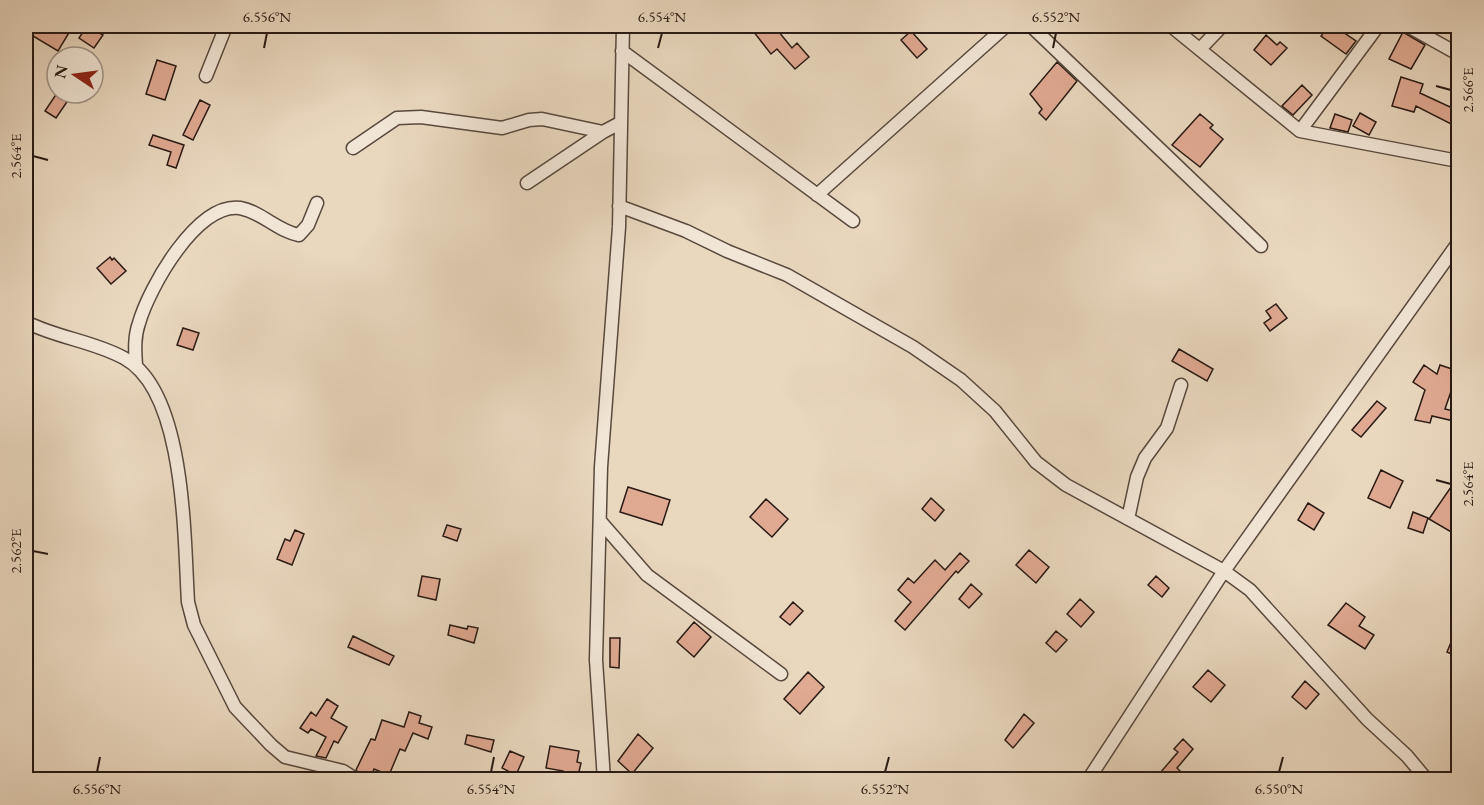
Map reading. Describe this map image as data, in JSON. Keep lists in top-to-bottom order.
{
  "north": "left",
  "coordinates": [
    "6.556°N",
    "6.554°N",
    "6.552°N",
    "2.566°E",
    "2.564°E",
    "2.562°E",
    "6.550°N"
  ]
}
